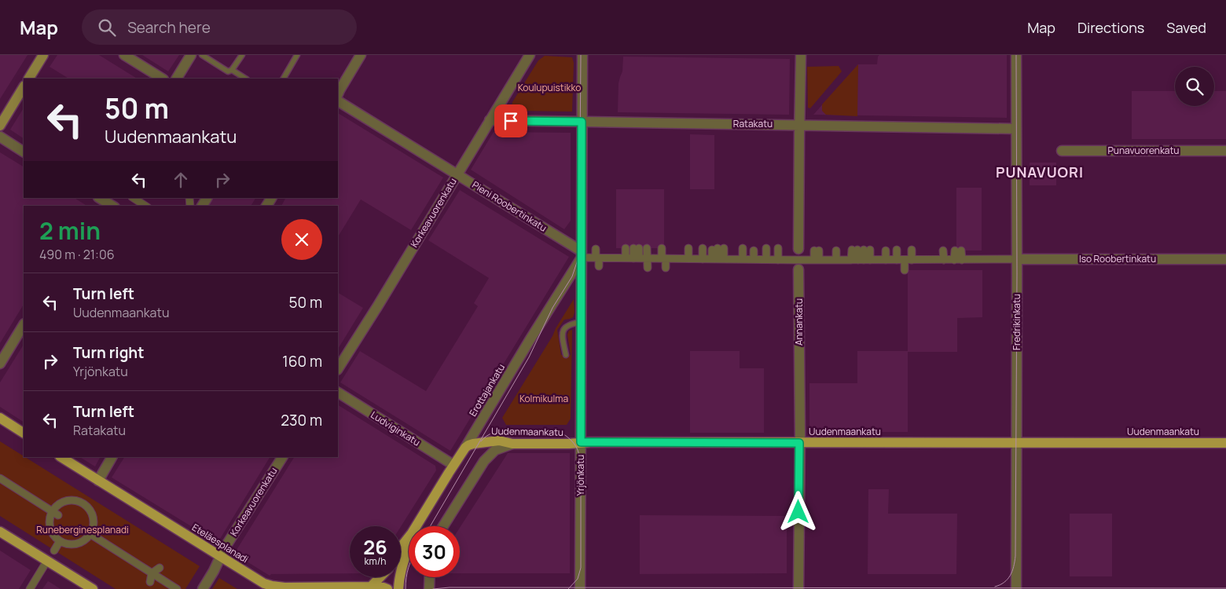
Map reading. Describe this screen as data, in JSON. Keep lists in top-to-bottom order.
{
  "streets": {
    "main road": ["Erottajankatu", "Uudenmaankatu", "Eteläesplanadi"],
    "street": [
      "Ratakatu",
      "Punavuorenkatu",
      "Pieni Roobertinkatu",
      "Korkeavuorenkatu",
      "Iso Roobertinkatu",
      "Annankatu",
      "Fredrikinkatu",
      "Ludviginkatu",
      "Yrjönkatu"
    ]
  },
  "crossings": [
    ["Ratakatu", "Korkeavuorenkatu"],
    ["Ratakatu", "Annankatu"],
    ["Ratakatu", "Fredrikinkatu"],
    ["Ratakatu", "Yrjönkatu"],
    ["Pieni Roobertinkatu", "Korkeavuorenkatu"],
    ["Pieni Roobertinkatu", "Erottajankatu"],
    ["Pieni Roobertinkatu", "Yrjönkatu"],
    ["Korkeavuorenkatu", "Eteläesplanadi"],
    ["Iso Roobertinkatu", "Fredrikinkatu"],
    ["Annankatu", "Uudenmaankatu"],
    ["Fredrikinkatu", "Uudenmaankatu"],
    ["Erottajankatu", "Ludviginkatu"],
    ["Erottajankatu", "Uudenmaankatu"],
    ["Erottajankatu", "Yrjönkatu"],
    ["Uudenmaankatu", "Yrjönkatu"]
  ],
  "districts": ["PUNAVUORI"],
  "parks": ["Koulupuistikko", "Kolmikulma", "Runeberginesplanadi"],
  "page": {
    "header": "Map",
    "search": "Search here",
    "nav": ["Map", "Directions", "Saved"],
    "turn": ["50 m", "Uudenmaankatu"],
    "heading": ["2 min", "490 m · 21:06"],
    "list": [
      {
        "name": "Turn left",
        "note": "Uudenmaankatu",
        "value": "50 m"
      },
      {
        "name": "Turn right",
        "note": "Yrjönkatu",
        "value": "160 m"
      },
      {
        "name": "Turn left",
        "note": "Ratakatu",
        "value": "230 m"
      }
    ],
    "speed": "26 km/h",
    "limit": "30"
  }
}
